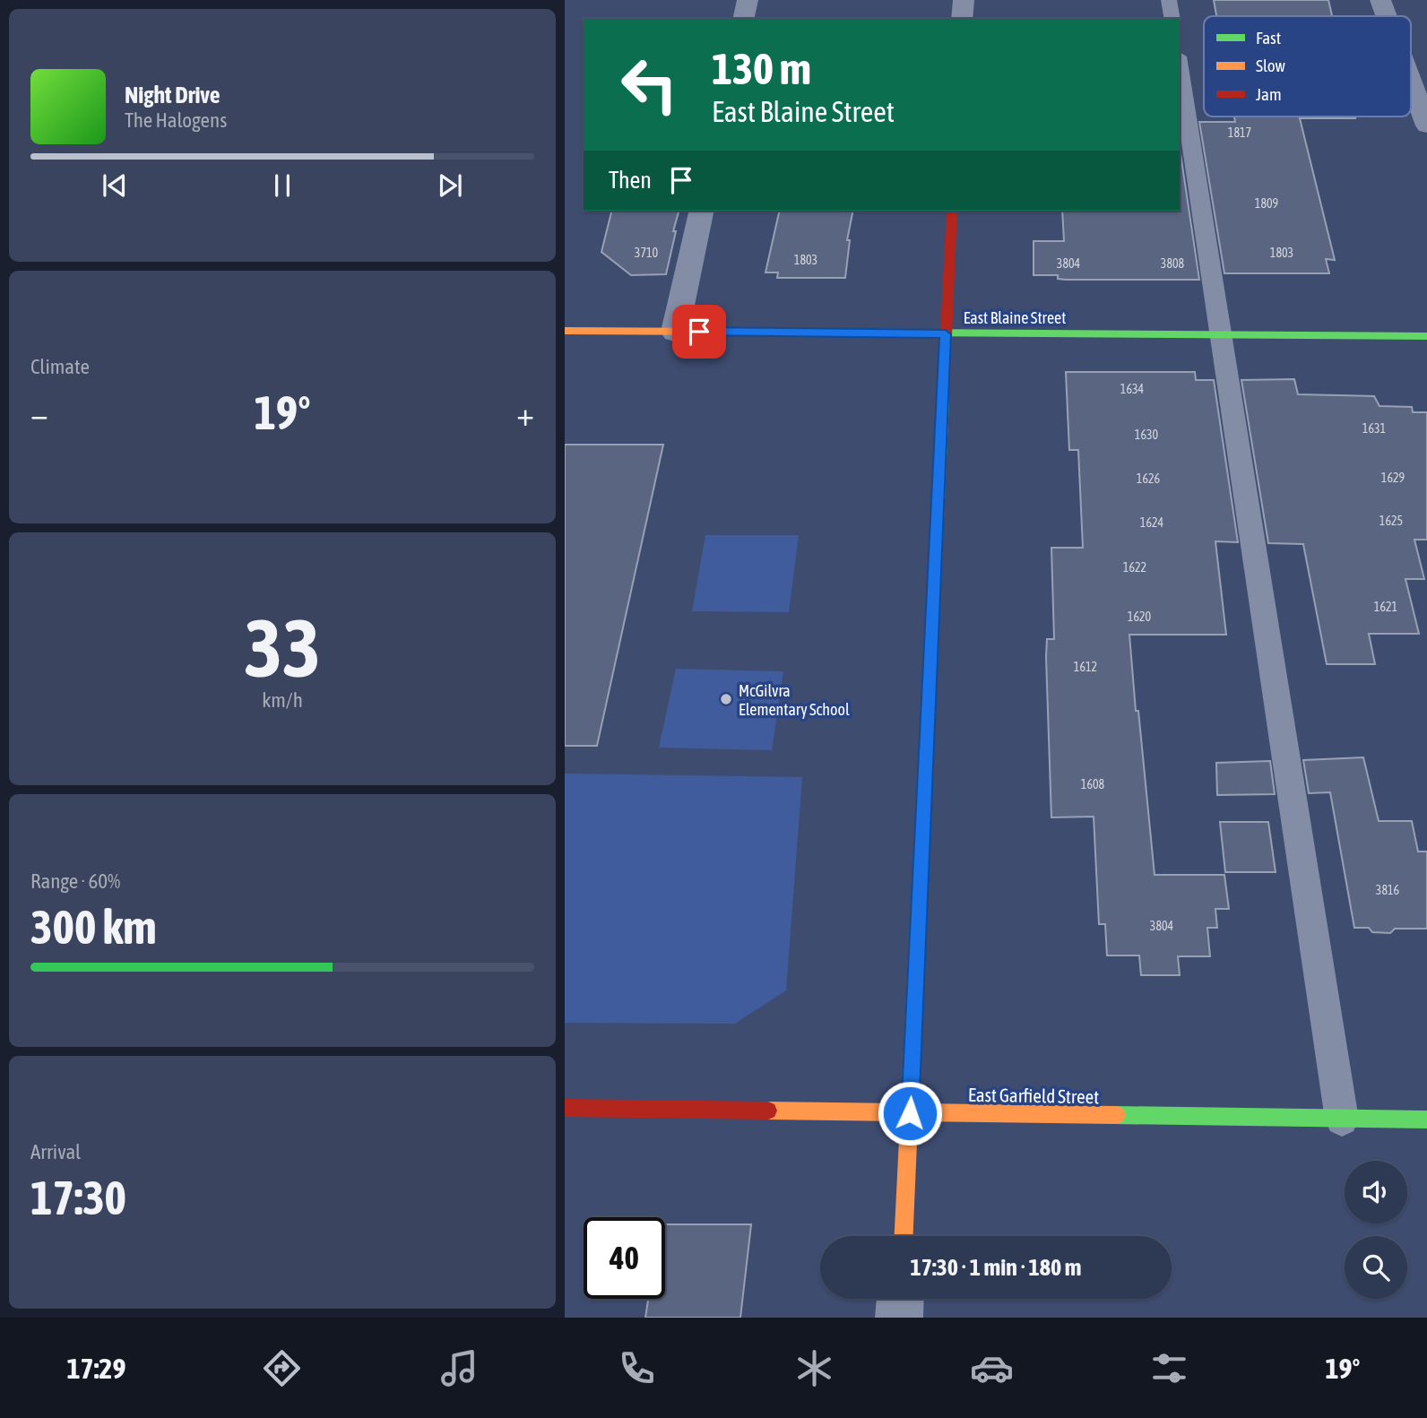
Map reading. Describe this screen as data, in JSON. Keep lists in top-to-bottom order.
{
  "streets": {
    "street": ["East Blaine Street", "East Garfield Street"]
  },
  "places": ["McGilvra Elementary School"],
  "house_numbers": [
    "1817",
    "1809",
    "3710",
    "1803",
    "1803",
    "3804",
    "3808",
    "1634",
    "1631",
    "1630",
    "1629",
    "1626",
    "1625",
    "1624",
    "1622",
    "1621",
    "1620",
    "1612",
    "1608",
    "3816",
    "3804"
  ],
  "legend": ["Fast", "Slow", "Jam"],
  "page": {
    "turn": ["130 m", "East Blaine Street"],
    "song": ["Night Drive", "The Halogens"],
    "then": "Then",
    "tile": [
      "Climate",
      ["33", "km/h"],
      ["Range · 60%", "300 km"],
      ["Arrival", "17:30"]
    ],
    "heat": ["−", "19°", "+"],
    "limit": "40",
    "trip": "17:30 · 1 min · 180 m",
    "tabs": ["17:29", "19°"]
  }
}
